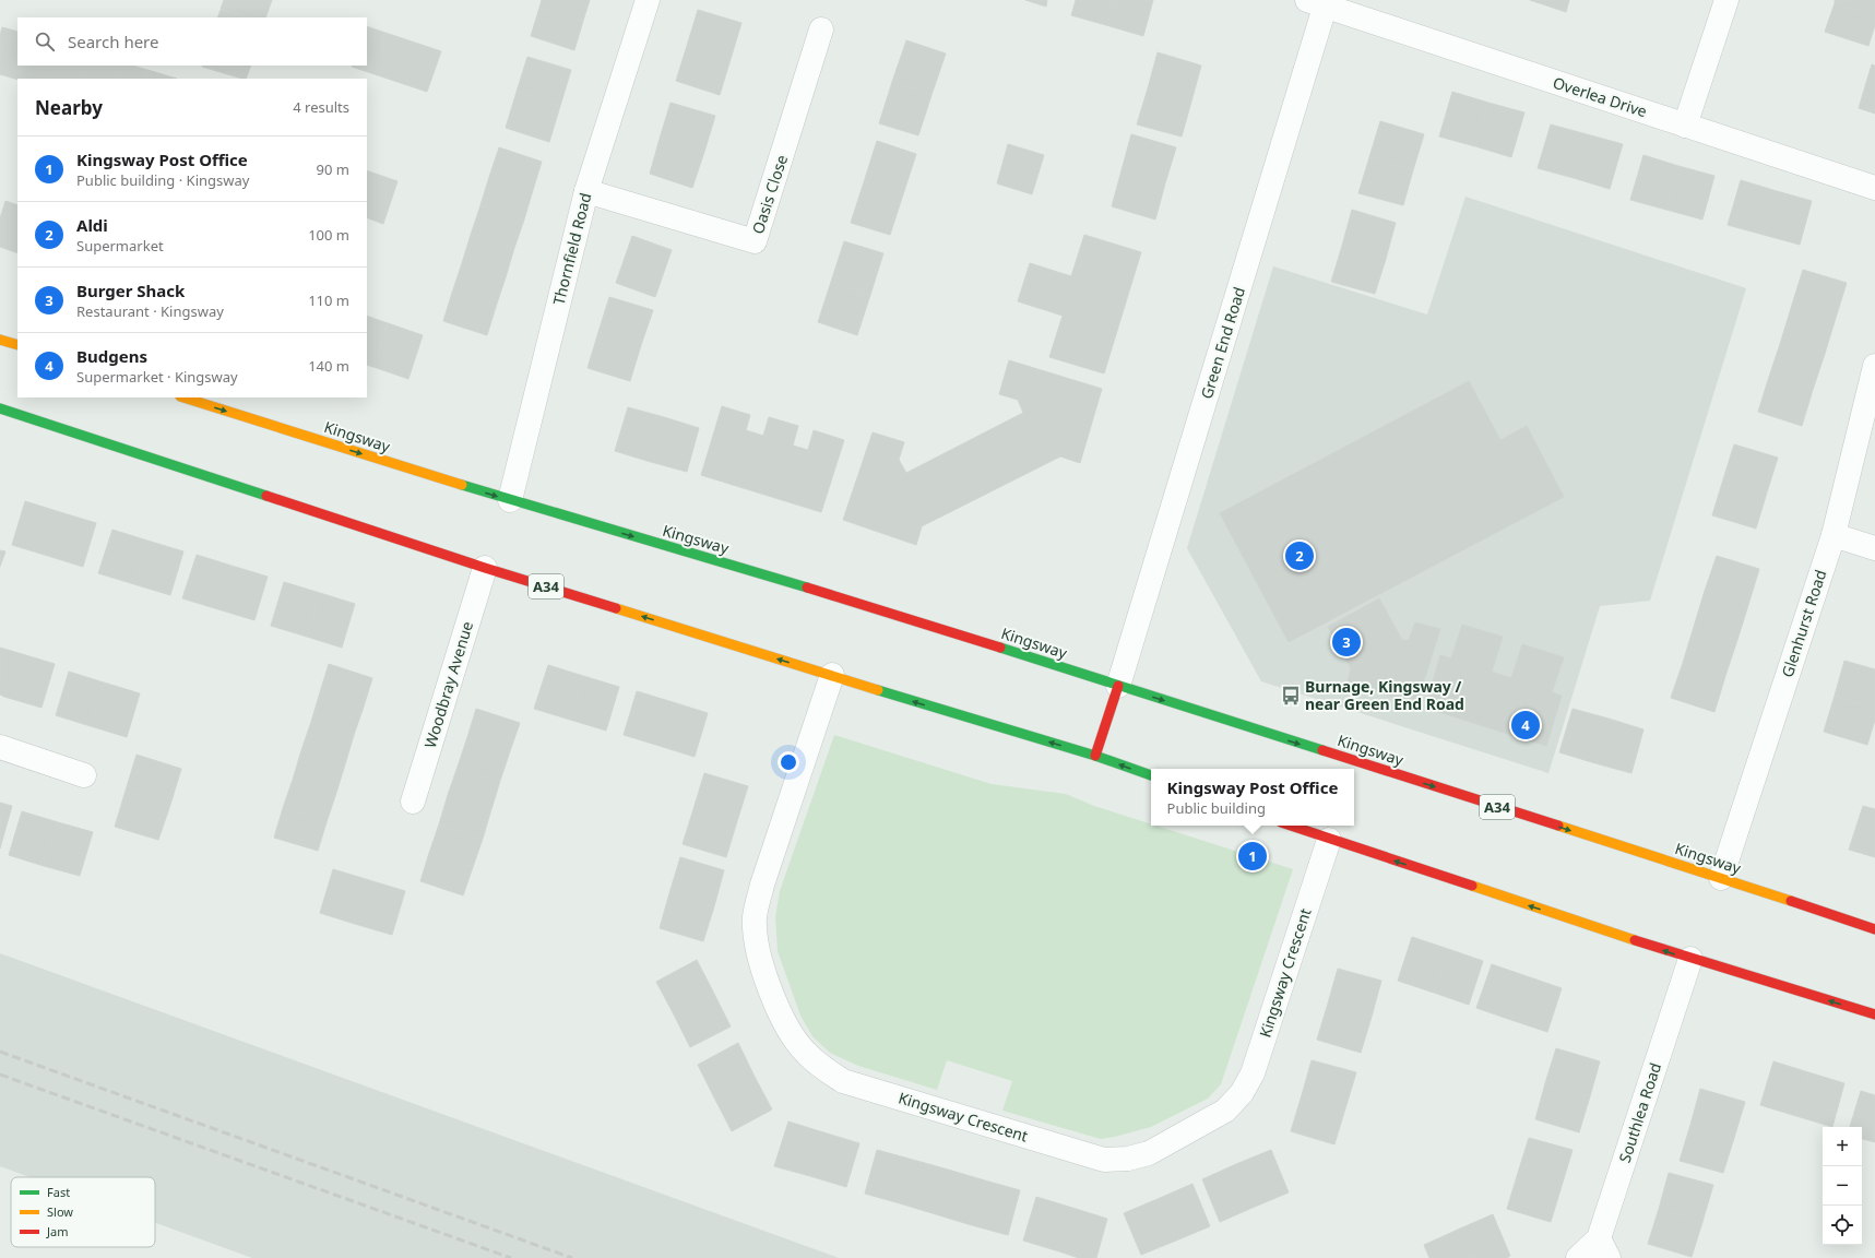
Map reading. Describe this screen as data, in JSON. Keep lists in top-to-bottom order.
{
  "streets": {
    "highway": ["Kingsway", "A34"],
    "street": [
      "Overlea Drive",
      "Oasis Close",
      "Thornfield Road",
      "Green End Road",
      "Glenhurst Road",
      "Woodbray Avenue",
      "Kingsway Crescent",
      "Southlea Road"
    ]
  },
  "crossings": [
    ["Overlea Drive", "Green End Road"],
    ["Oasis Close", "Thornfield Road"],
    ["Thornfield Road", "Kingsway"],
    ["Green End Road", "Kingsway"],
    ["Kingsway", "Glenhurst Road"],
    ["A34", "Woodbray Avenue"],
    ["A34", "Kingsway Crescent"]
  ],
  "places": {
    "bus stop": ["Burnage, Kingsway / near Green End Road"]
  },
  "legend": ["Fast", "Slow", "Jam"],
  "page": {
    "search": "Search here",
    "heading": ["Nearby", "4 results"],
    "list": [
      {
        "mark": "1",
        "name": "Kingsway Post Office",
        "note": "Public building · Kingsway",
        "value": "90 m"
      },
      {
        "mark": "2",
        "name": "Aldi",
        "note": "Supermarket",
        "value": "100 m"
      },
      {
        "mark": "3",
        "name": "Burger Shack",
        "note": "Restaurant · Kingsway",
        "value": "110 m"
      },
      {
        "mark": "4",
        "name": "Budgens",
        "note": "Supermarket · Kingsway",
        "value": "140 m"
      }
    ],
    "pins": [
      "2",
      "3",
      "4",
      "1"
    ],
    "popup": ["Kingsway Post Office", "Public building"],
    "map_buttons": ["+", "−"]
  }
}
